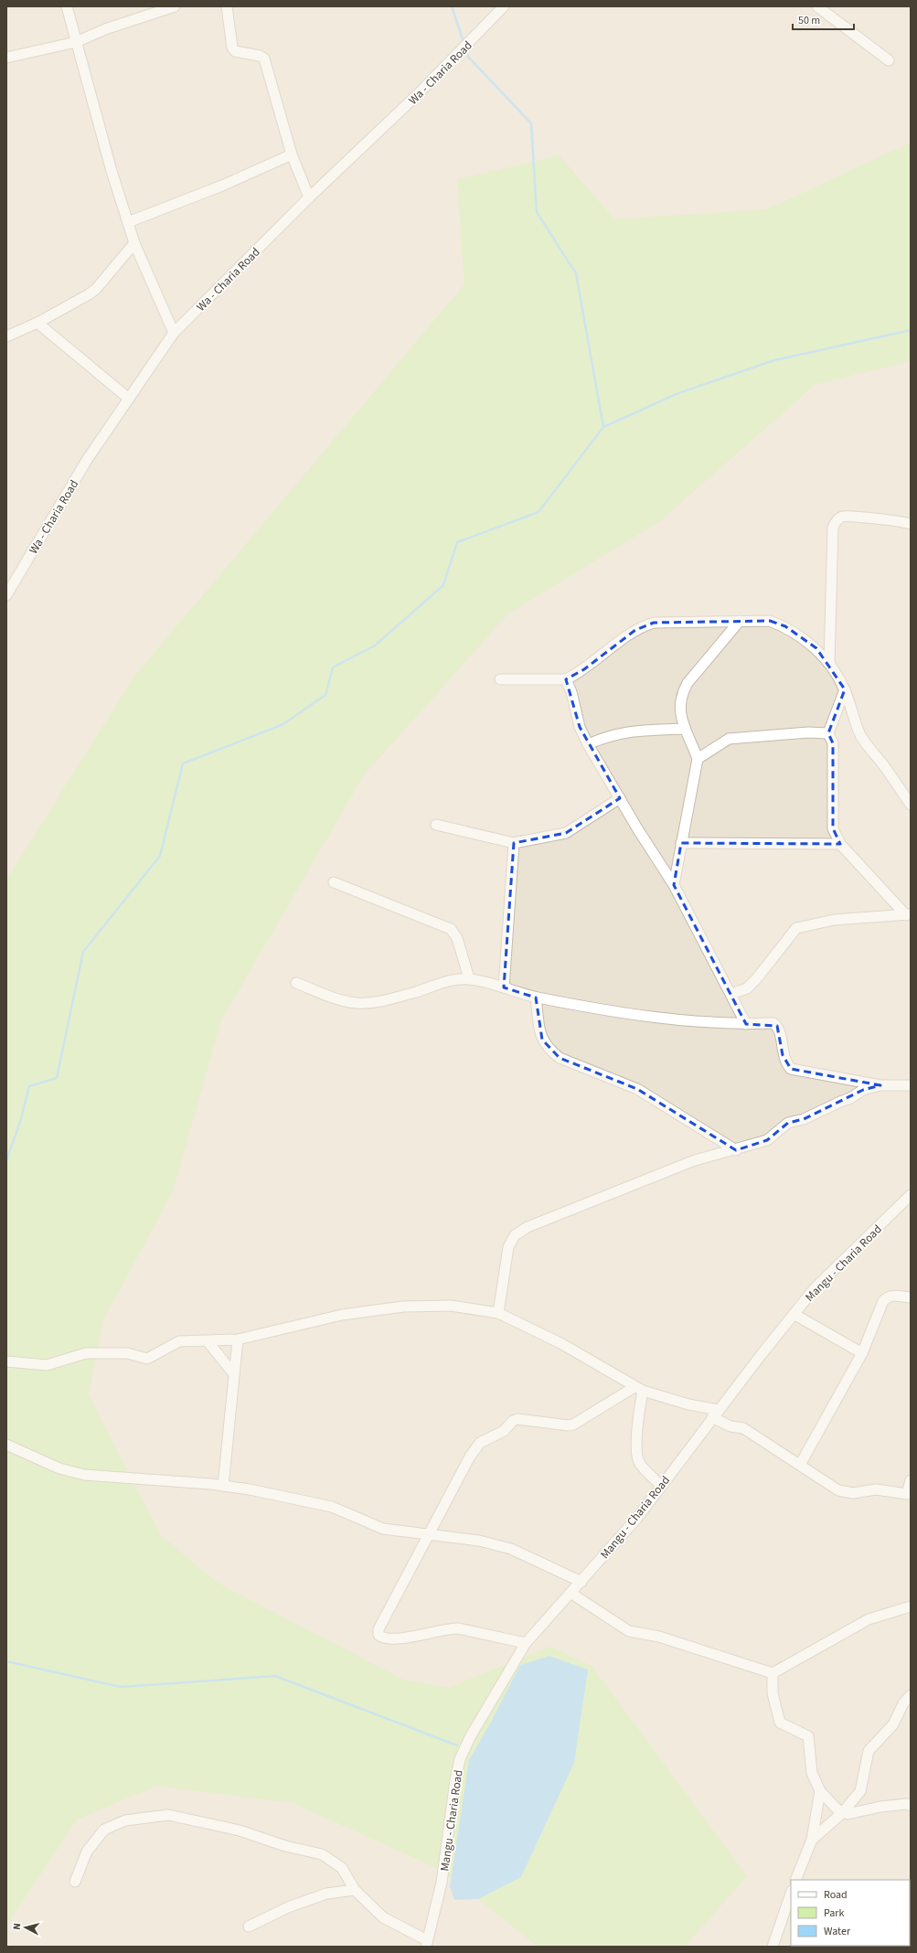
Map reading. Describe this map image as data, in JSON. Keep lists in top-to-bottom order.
{
  "streets": {
    "street": ["Wa - Charia Road", "Mangu - Charia Road"]
  },
  "legend": ["Road", "Park", "Water"],
  "scale_bar": "50 m",
  "north": "left"
}
